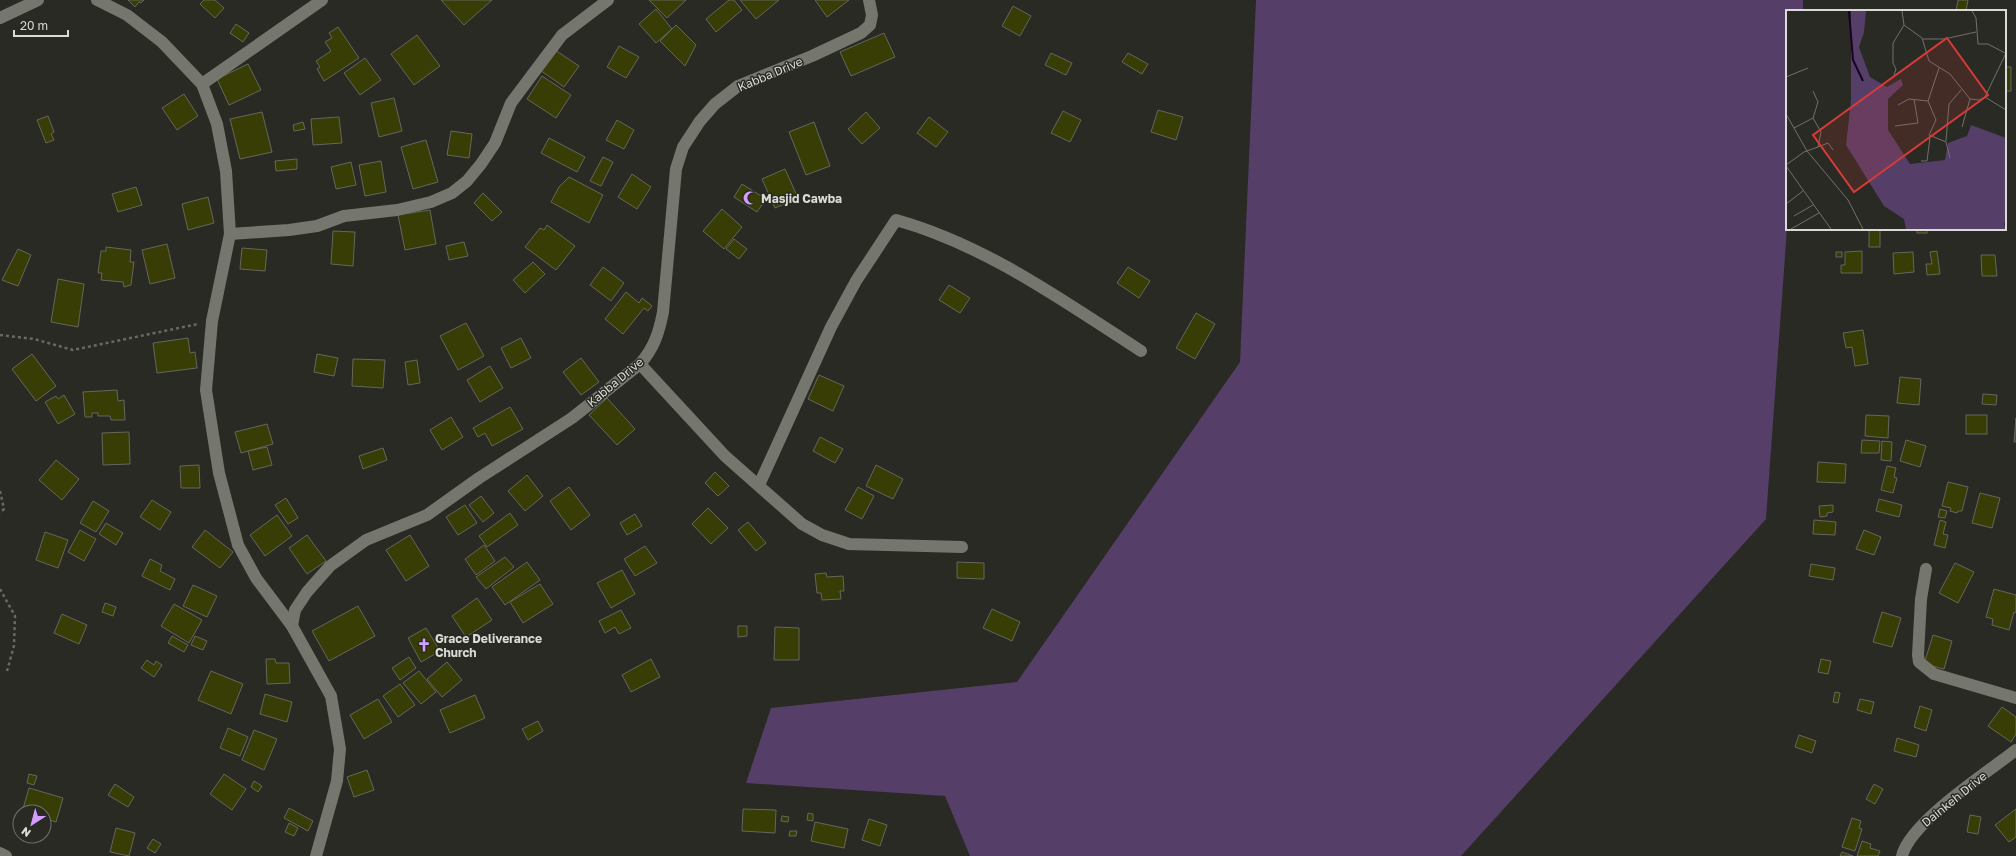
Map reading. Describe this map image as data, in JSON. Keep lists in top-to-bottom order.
{
  "streets": {
    "street": ["Kabba Drive", "Dainkeh Drive"]
  },
  "places": {
    "mosque": ["Masjid Cawba"],
    "church": ["Grace Deliverance Church"]
  },
  "scale_bar": "20 m",
  "north": "bottom left"
}
